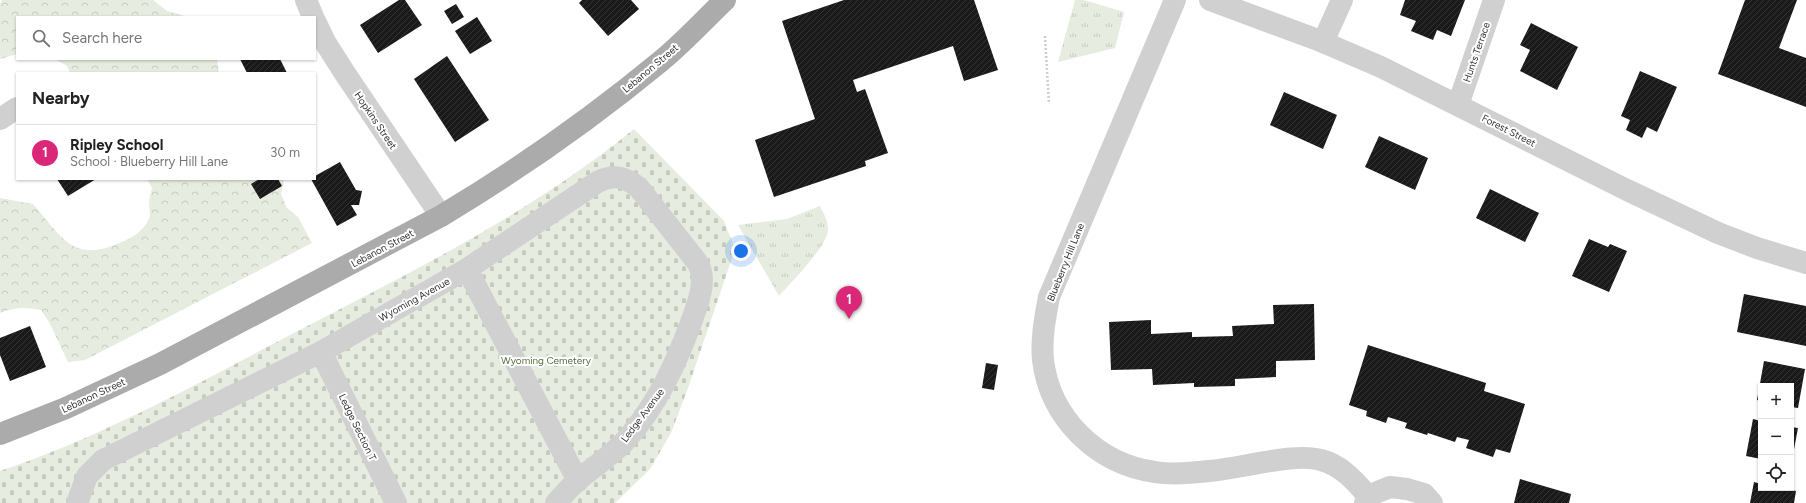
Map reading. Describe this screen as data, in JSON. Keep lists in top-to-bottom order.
{
  "streets": {
    "main road": ["Lebanon Street"],
    "street": [
      "Hunts Terrace",
      "Hopkins Street",
      "Forest Street",
      "Blueberry Hill Lane",
      "Wyoming Avenue",
      "Ledge Avenue",
      "Ledge Section T"
    ]
  },
  "crossings": [
    ["Hunts Terrace", "Forest Street"],
    ["Lebanon Street", "Hopkins Street"],
    ["Wyoming Avenue", "Ledge Avenue"],
    ["Wyoming Avenue", "Ledge Section T"]
  ],
  "parks": ["Wyoming Cemetery"],
  "page": {
    "search": "Search here",
    "heading": "Nearby",
    "list": [
      {
        "mark": "1",
        "name": "Ripley School",
        "note": "School · Blueberry Hill Lane",
        "value": "30 m"
      }
    ],
    "pins": "1",
    "map_buttons": ["+", "−"]
  }
}
